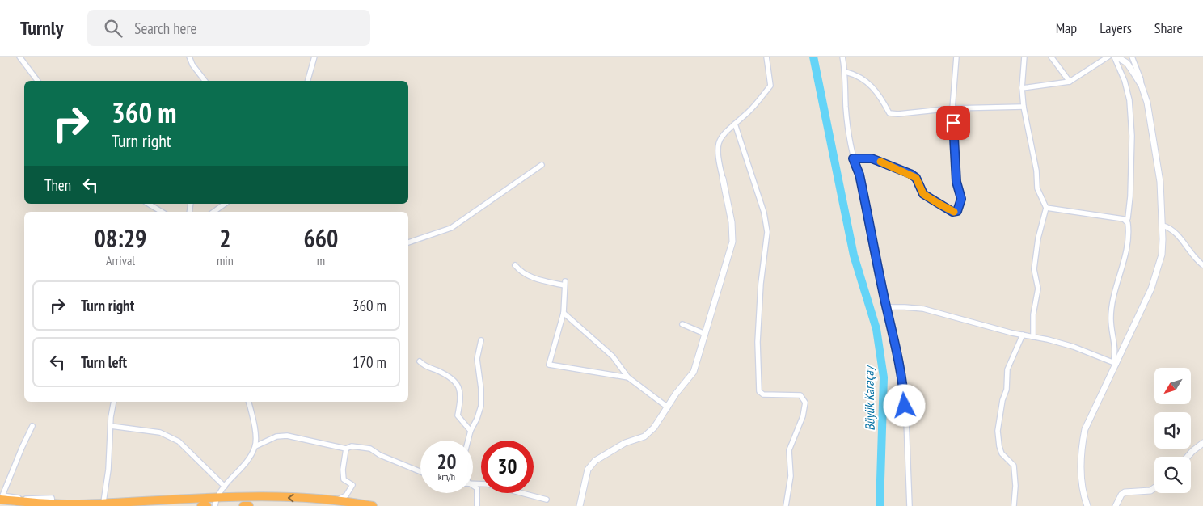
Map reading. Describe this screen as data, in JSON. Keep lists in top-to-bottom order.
{
  "water": ["Büyük Karaçay"],
  "north": "bottom left",
  "page": {
    "header": "Turnly",
    "search": "Search here",
    "nav": ["Map", "Layers", "Share"],
    "turn": ["360 m", "Turn right"],
    "then": "Then",
    "eta": [
      "08:29",
      "Arrival",
      "2",
      "min",
      "660",
      "m"
    ],
    "list": [
      {
        "name": "Turn right",
        "value": "360 m"
      },
      {
        "name": "Turn left",
        "value": "170 m"
      }
    ],
    "speed": "20 km/h",
    "limit": "30"
  }
}
